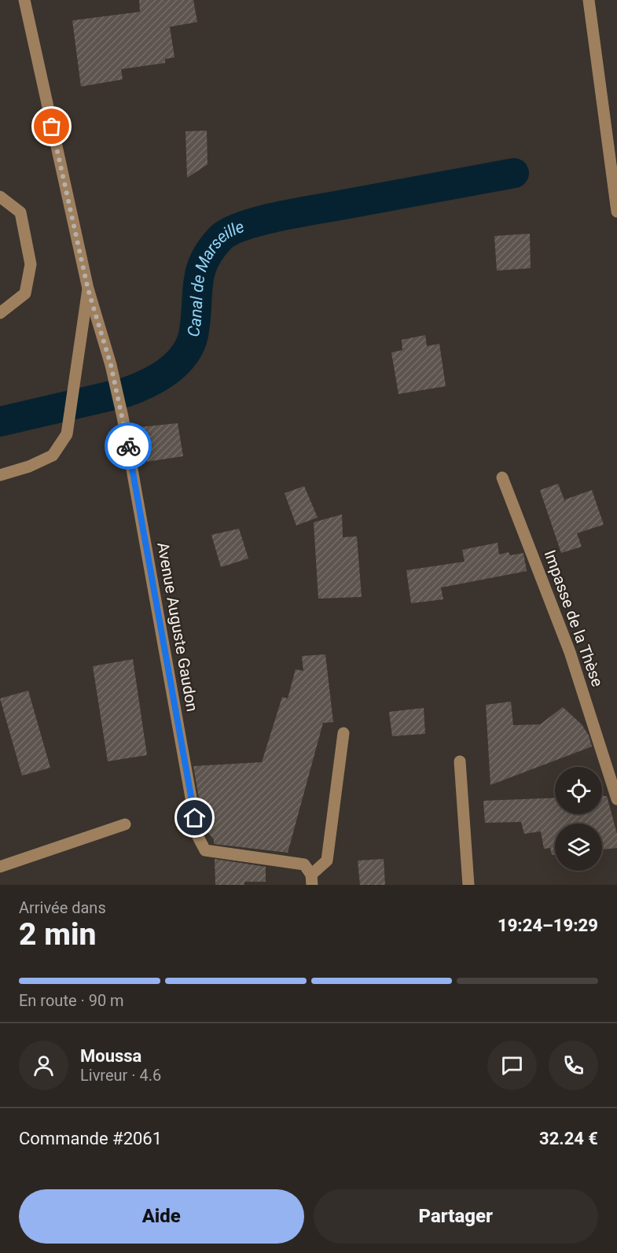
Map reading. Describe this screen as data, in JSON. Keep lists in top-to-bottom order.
{
  "streets": {
    "street": ["Impasse de la Thèse", "Avenue Auguste Gaudon"]
  },
  "water": ["Canal de Marseille"],
  "page": {
    "heading": ["2 min", "Arrivée dans", "19:24–19:29"],
    "panel": [
      "Moussa",
      "Livreur · 4.6",
      "Commande #2061",
      "32.24 €"
    ],
    "bar": "En route · 90 m",
    "buttons": ["Aide", "Partager"]
  }
}
